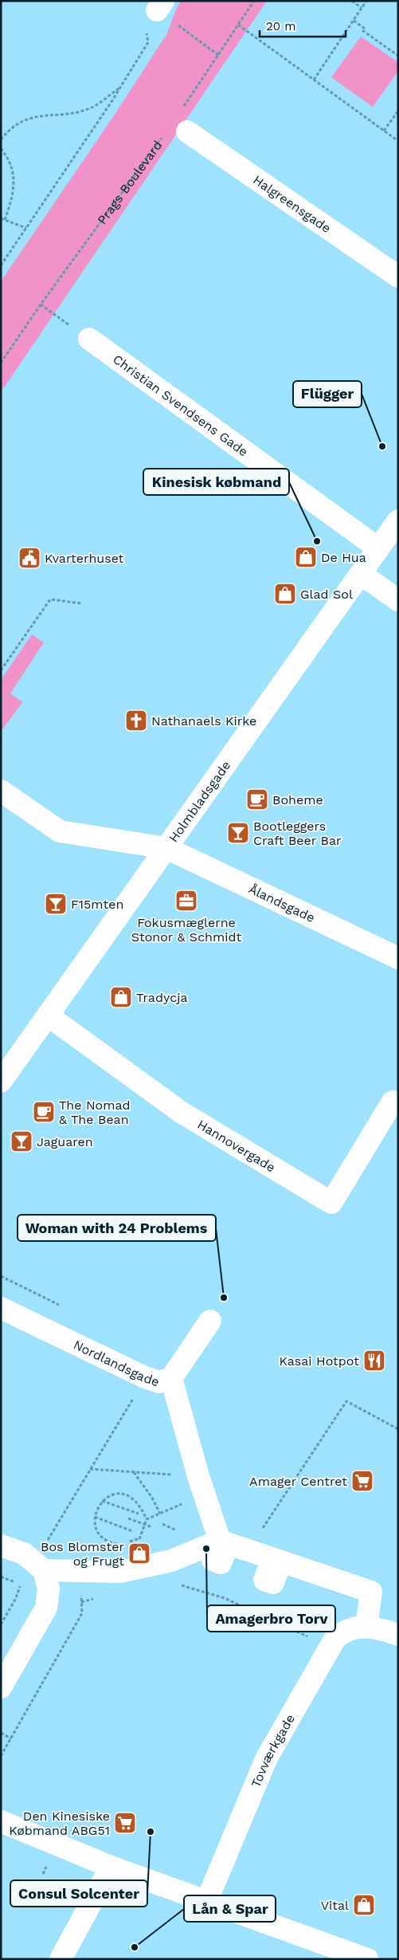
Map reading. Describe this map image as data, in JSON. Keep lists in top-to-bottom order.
{
  "streets": {
    "street": [
      "Halgreensgade",
      "Christian Svendsens Gade",
      "Holmbladsgade",
      "Ålandsgade",
      "Hannovergade",
      "Nordlandsgade",
      "Tovværkgade"
    ],
    "path": ["Prags Boulevard"]
  },
  "crossings": [
    ["Christian Svendsens Gade", "Holmbladsgade"],
    ["Holmbladsgade", "Ålandsgade"],
    ["Holmbladsgade", "Hannovergade"]
  ],
  "places": {
    "other": [
      "Flügger",
      "Kinesisk købmand",
      "Woman with 24 Problems",
      "Amagerbro Torv",
      "Consul Solcenter",
      "Lån & Spar"
    ],
    "shop": [
      "De Hua",
      "Glad Sol",
      "Tradycja",
      "Bos Blomster og Frugt",
      "Vital"
    ],
    "public building": ["Kvarterhuset"],
    "church": ["Nathanaels Kirke"],
    "cafe": ["Boheme", "The Nomad & The Bean"],
    "bar": ["Bootleggers Craft Beer Bar", "F15mten", "Jaguaren"],
    "office": ["Fokusmæglerne Stonor & Schmidt"],
    "restaurant": ["Kasai Hotpot"],
    "supermarket": ["Amager Centret", "Den Kinesiske Købmand ABG51"]
  },
  "scale_bar": "20 m"
}
